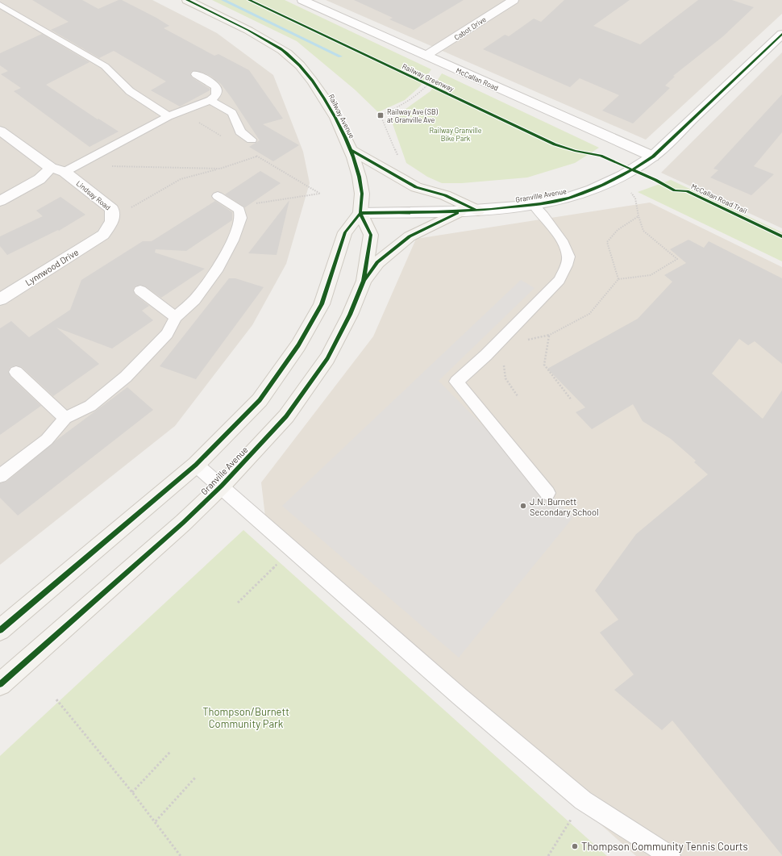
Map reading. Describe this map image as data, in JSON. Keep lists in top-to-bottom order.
{
  "streets": {
    "main road": ["Railway Avenue", "Granville Avenue"],
    "street": [
      "Cabot Drive",
      "McCallan Road",
      "Lindsay Road",
      "Lynnwood Drive"
    ],
    "cycle path": ["Railway Greenway"]
  },
  "crossings": [
    ["Cabot Drive", "McCallan Road"],
    ["McCallan Road", "Granville Avenue"],
    ["Railway Avenue", "Granville Avenue"],
    ["Lindsay Road", "Lynnwood Drive"]
  ],
  "parks": ["Railway Granville Bike Park", "Thompson/Burnett Community Park"],
  "places": {
    "transit": ["Railway Ave (SB) at Granville Ave"],
    "other": ["J.N. Burnett Secondary School", "Thompson Community Tennis Courts"]
  }
}
